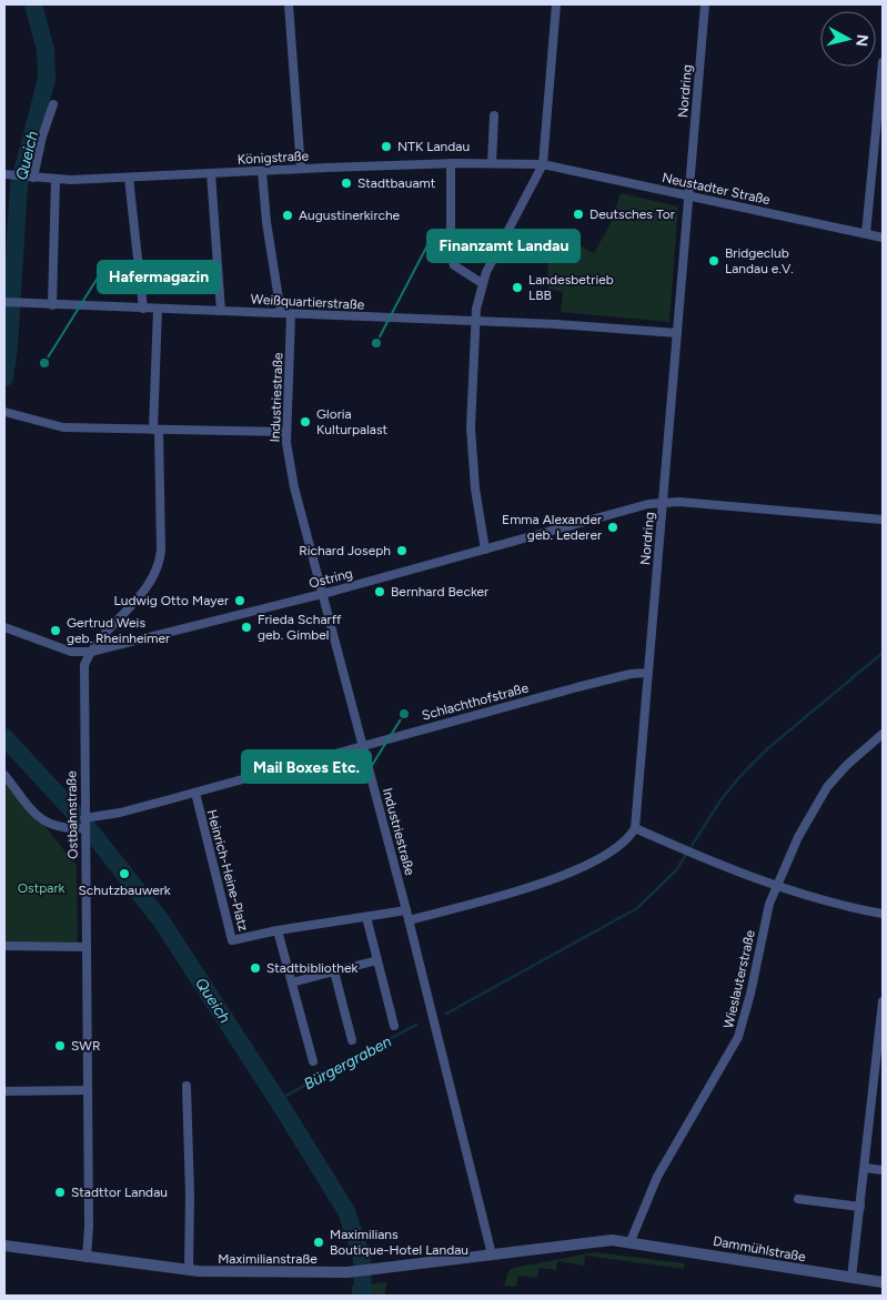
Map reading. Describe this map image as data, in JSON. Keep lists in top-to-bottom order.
{
  "streets": {
    "street": [
      "Nordring",
      "Königstraße",
      "Neustadter Straße",
      "Weißquartierstraße",
      "Industriestraße",
      "Ostring",
      "Schlachthofstraße",
      "Ostbahnstraße",
      "Heinrich-Heine-Platz",
      "Wieslauterstraße",
      "Dammühlstraße",
      "Maximilianstraße"
    ]
  },
  "crossings": [
    ["Nordring", "Neustadter Straße"],
    ["Nordring", "Weißquartierstraße"],
    ["Nordring", "Ostring"],
    ["Nordring", "Schlachthofstraße"],
    ["Königstraße", "Neustadter Straße"],
    ["Weißquartierstraße", "Industriestraße"],
    ["Weißquartierstraße", "Ostbahnstraße"],
    ["Industriestraße", "Ostring"],
    ["Industriestraße", "Schlachthofstraße"],
    ["Industriestraße", "Maximilianstraße"],
    ["Ostring", "Ostbahnstraße"],
    ["Schlachthofstraße", "Ostbahnstraße"],
    ["Schlachthofstraße", "Heinrich-Heine-Platz"],
    ["Ostbahnstraße", "Maximilianstraße"],
    ["Wieslauterstraße", "Dammühlstraße"],
    ["Wieslauterstraße", "Maximilianstraße"],
    ["Dammühlstraße", "Maximilianstraße"]
  ],
  "water": ["Queich", "Bürgergraben"],
  "parks": ["Ostpark"],
  "places": [
    "NTK Landau",
    "Stadtbauamt",
    "Deutsches Tor",
    "Augustinerkirche",
    "Bridgeclub Landau e.V.",
    "Landesbetrieb LBB",
    "Finanzamt Landau",
    "Hafermagazin",
    "Gloria Kulturpalast",
    "Emma Alexander geb. Lederer",
    "Richard Joseph",
    "Bernhard Becker",
    "Ludwig Otto Mayer",
    "Frieda Scharff geb. Gimbel",
    "Gertrud Weis geb. Rheinheimer",
    "Mail Boxes Etc.",
    "Schutzbauwerk",
    "Stadtbibliothek",
    "SWR",
    "Stadttor Landau",
    "Maximilians Boutique-Hotel Landau"
  ],
  "north": "right"
}
